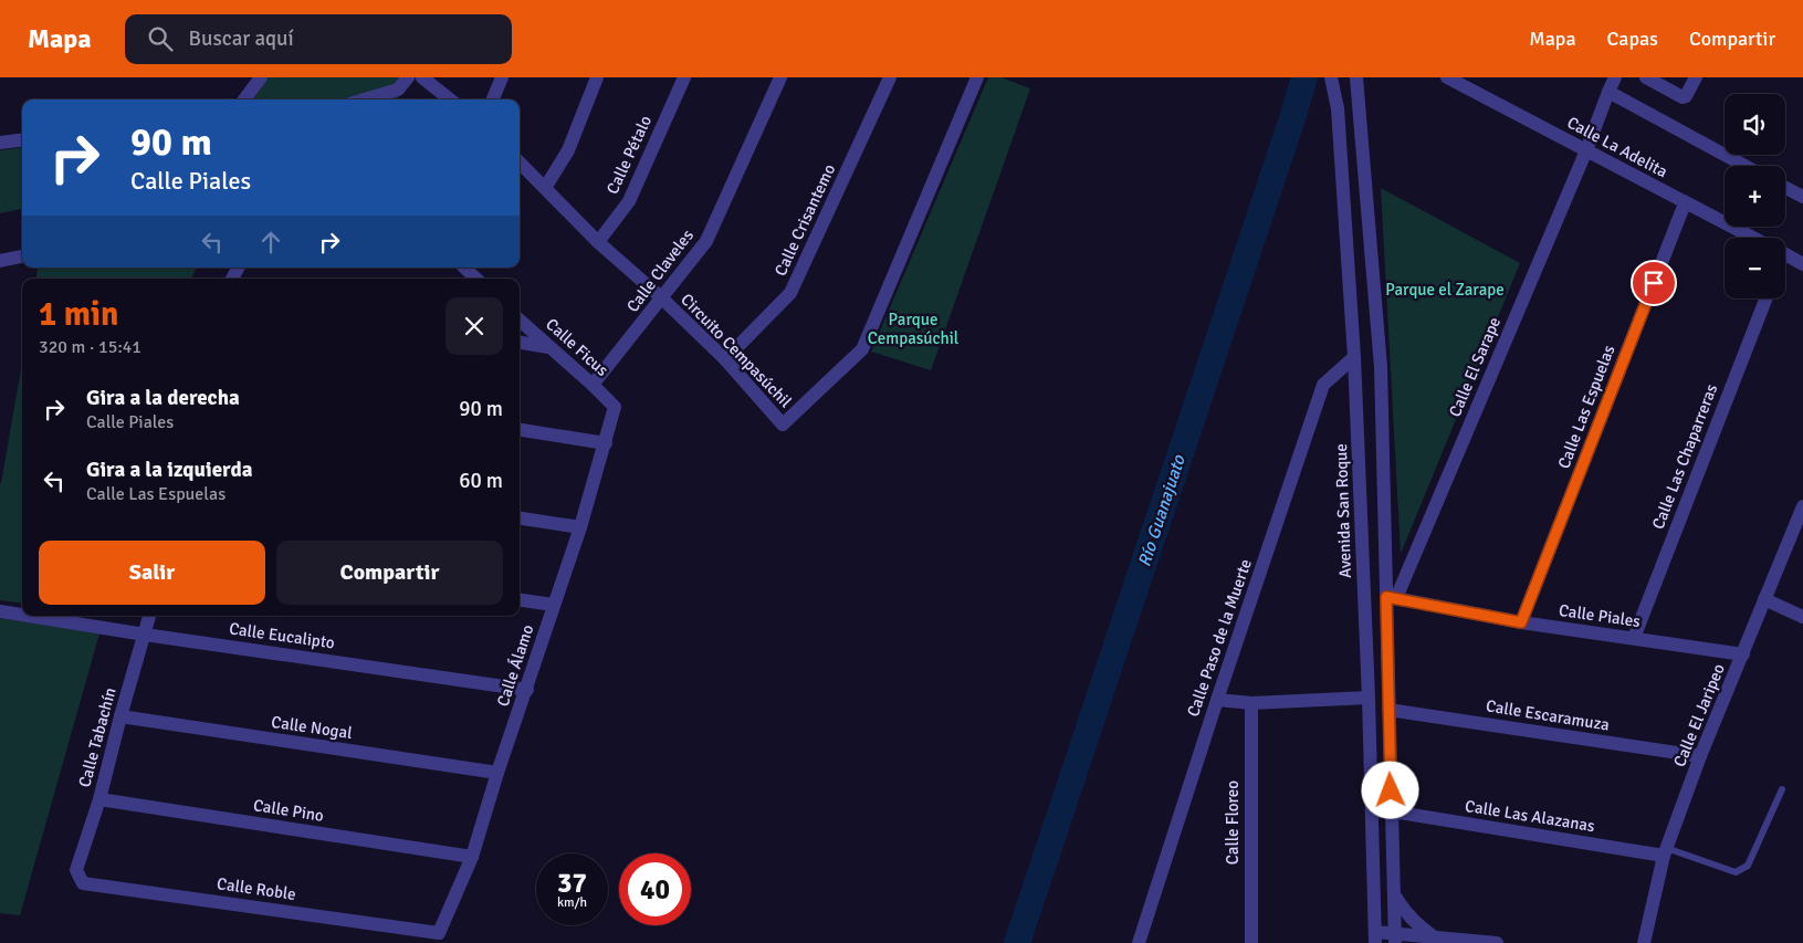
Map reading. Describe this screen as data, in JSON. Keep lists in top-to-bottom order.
{
  "streets": {
    "street": [
      "Calle La Adelita",
      "Calle Pétalo",
      "Calle Crisantemo",
      "Calle Claveles",
      "Calle Ficus",
      "Circuito Cempasúchil",
      "Calle El Sarape",
      "Calle Las Espuelas",
      "Calle Las Chaparreras",
      "Avenida San Roque",
      "Calle Piales",
      "Calle Eucalipto",
      "Calle Paso de la Muerte",
      "Calle Álamo",
      "Calle Escaramuza",
      "Calle El Jaripeo",
      "Calle Nogal",
      "Calle Tabachín",
      "Calle Pino",
      "Calle Las Alazanas",
      "Calle Floreo",
      "Calle Roble"
    ]
  },
  "crossings": [
    ["Calle La Adelita", "Calle El Sarape"],
    ["Calle La Adelita", "Calle Las Espuelas"],
    ["Calle Pétalo", "Circuito Cempasúchil"],
    ["Calle Crisantemo", "Circuito Cempasúchil"],
    ["Calle Claveles", "Calle Ficus"],
    ["Calle Claveles", "Circuito Cempasúchil"],
    ["Calle Ficus", "Calle Álamo"],
    ["Calle El Sarape", "Calle Piales"],
    ["Calle Las Espuelas", "Calle Piales"],
    ["Calle Las Chaparreras", "Calle Piales"],
    ["Avenida San Roque", "Calle Paso de la Muerte"],
    ["Calle Piales", "Calle El Jaripeo"],
    ["Calle Eucalipto", "Calle Álamo"],
    ["Calle Eucalipto", "Calle Tabachín"],
    ["Calle Álamo", "Calle Nogal"],
    ["Calle Álamo", "Calle Pino"],
    ["Calle Álamo", "Calle Roble"],
    ["Calle Escaramuza", "Calle El Jaripeo"],
    ["Calle El Jaripeo", "Calle Las Alazanas"],
    ["Calle Nogal", "Calle Tabachín"],
    ["Calle Tabachín", "Calle Pino"],
    ["Calle Tabachín", "Calle Roble"]
  ],
  "water": ["Río Guanajuato"],
  "parks": ["Parque el Zarape", "Parque Cempasúchil"],
  "page": {
    "header": "Mapa",
    "search": "Buscar aquí",
    "nav": ["Mapa", "Capas", "Compartir"],
    "map_buttons": ["+", "−"],
    "turn": ["90 m", "Calle Piales"],
    "heading": ["1 min", "320 m · 15:41"],
    "list": [
      {
        "name": "Gira a la derecha",
        "note": "Calle Piales",
        "value": "90 m"
      },
      {
        "name": "Gira a la izquierda",
        "note": "Calle Las Espuelas",
        "value": "60 m"
      }
    ],
    "buttons": ["Salir", "Compartir"],
    "speed": "37 km/h",
    "limit": "40"
  }
}
